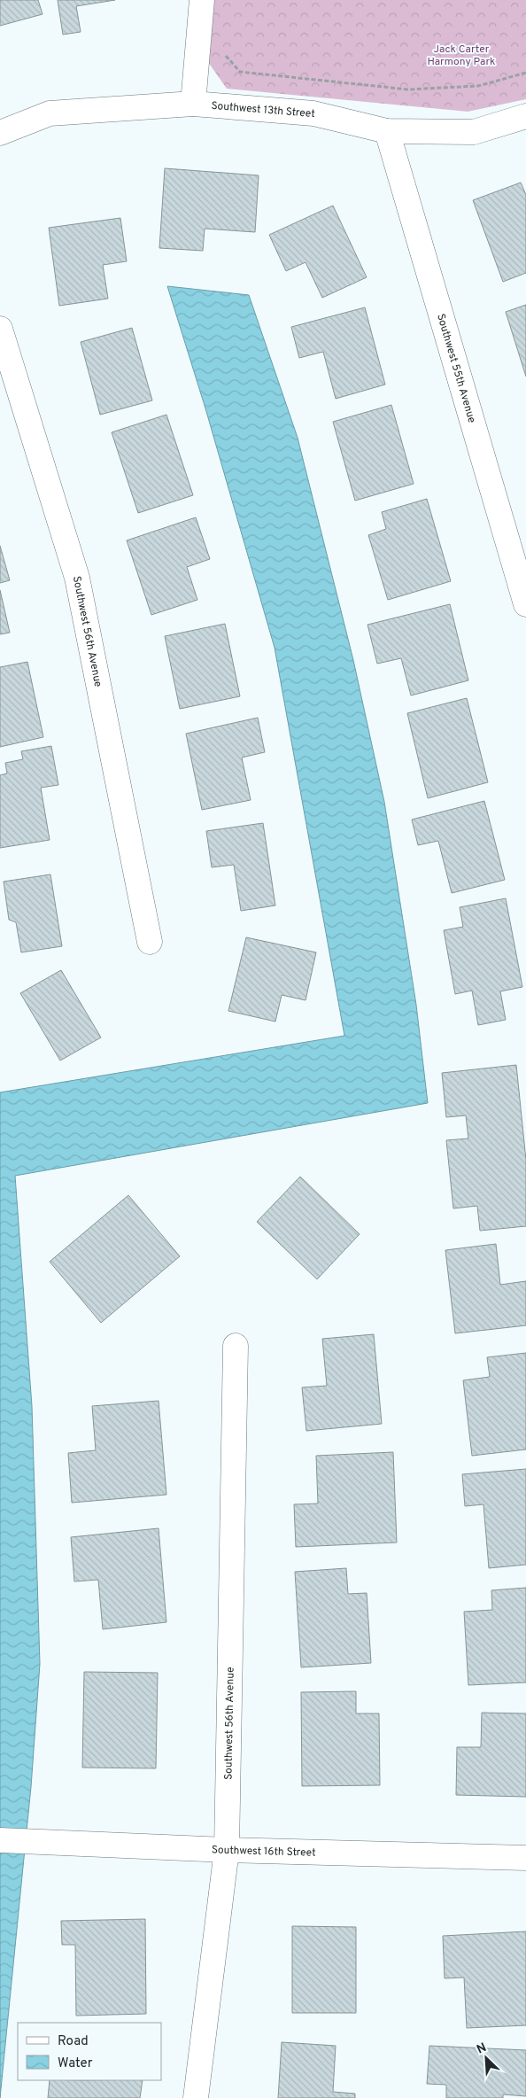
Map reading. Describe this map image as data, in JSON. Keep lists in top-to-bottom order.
{
  "streets": {
    "street": [
      "Southwest 13th Street",
      "Southwest 55th Avenue",
      "Southwest 56th Avenue",
      "Southwest 16th Street"
    ]
  },
  "crossings": [
    ["Southwest 13th Street", "Southwest 55th Avenue"],
    ["Southwest 56th Avenue", "Southwest 16th Street"]
  ],
  "parks": ["Jack Carter Harmony Park"],
  "legend": ["Road", "Water"],
  "north": "top left"
}
